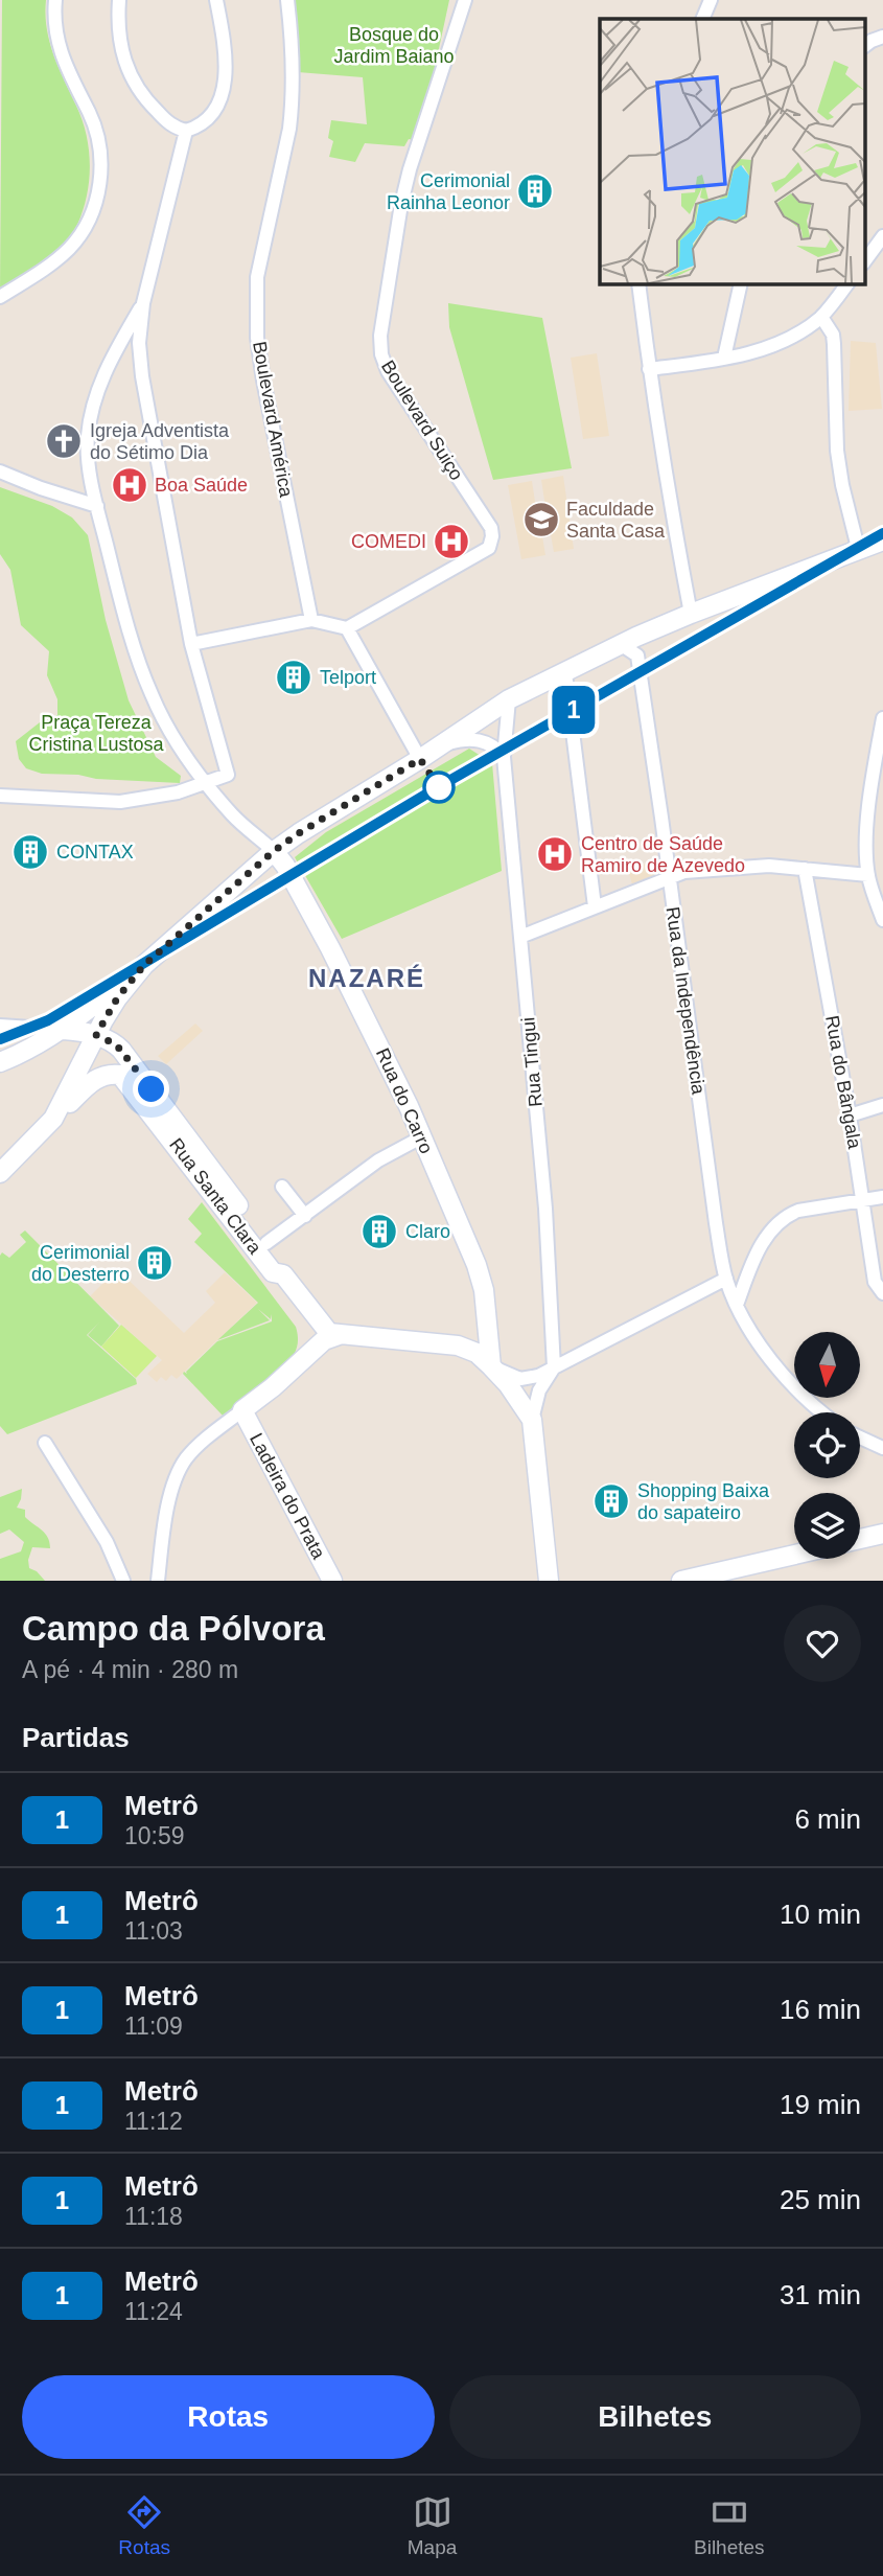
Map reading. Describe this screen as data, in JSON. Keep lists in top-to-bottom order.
{
  "streets": {
    "street": [
      "Boulevard América",
      "Boulevard Suiço",
      "Rua da Independência",
      "Rua Tingui",
      "Rua do Bângala",
      "Rua do Carro",
      "Rua Santa Clara",
      "Ladeira do Prata"
    ]
  },
  "districts": ["NAZARÉ"],
  "parks": ["Bosque do Jardim Baiano", "Praça Tereza Cristina Lustosa"],
  "places": {
    "building": [
      "Cerimonial Rainha Leonor",
      "Telport",
      "CONTAX",
      "Claro",
      "Cerimonial do Desterro",
      "Shopping Baixa do sapateiro"
    ],
    "church": ["Igreja Adventista do Sétimo Dia"],
    "hospital": ["Boa Saúde", "COMEDI", "Centro de Saúde Ramiro de Azevedo"],
    "school or university": ["Faculdade Santa Casa"]
  },
  "lines": ["metro line 1"],
  "north": "bottom",
  "page": {
    "on_map": "1",
    "heading": [
      ["Campo da Pólvora", "A pé · 4 min · 280 m"],
      "Partidas"
    ],
    "list": [
      {
        "mark": "1",
        "name": "Metrô",
        "note": "10:59",
        "value": "6 min"
      },
      {
        "mark": "1",
        "name": "Metrô",
        "note": "11:03",
        "value": "10 min"
      },
      {
        "mark": "1",
        "name": "Metrô",
        "note": "11:09",
        "value": "16 min"
      },
      {
        "mark": "1",
        "name": "Metrô",
        "note": "11:12",
        "value": "19 min"
      },
      {
        "mark": "1",
        "name": "Metrô",
        "note": "11:18",
        "value": "25 min"
      },
      {
        "mark": "1",
        "name": "Metrô",
        "note": "11:24",
        "value": "31 min"
      }
    ],
    "buttons": ["Rotas", "Bilhetes"],
    "tabs": ["Rotas", "Mapa", "Bilhetes"]
  }
}
